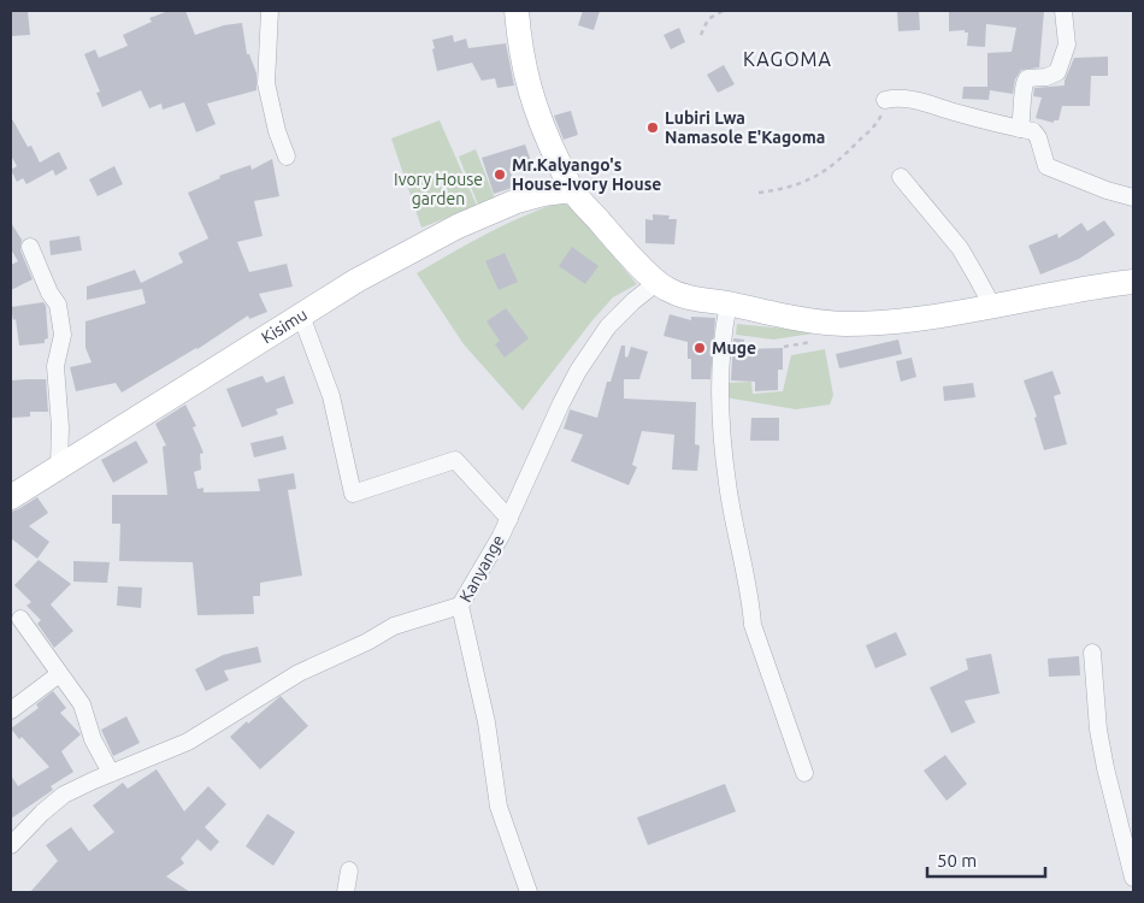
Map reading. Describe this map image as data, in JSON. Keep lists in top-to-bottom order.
{
  "streets": {
    "street": ["Kisimu", "Kanyange"]
  },
  "districts": ["KAGOMA"],
  "parks": ["Ivory House garden"],
  "places": ["Lubiri Lwa Namasole E'Kagoma", "Mr.Kalyango's House-Ivory House", "Muge"],
  "scale_bar": "50 m"
}
